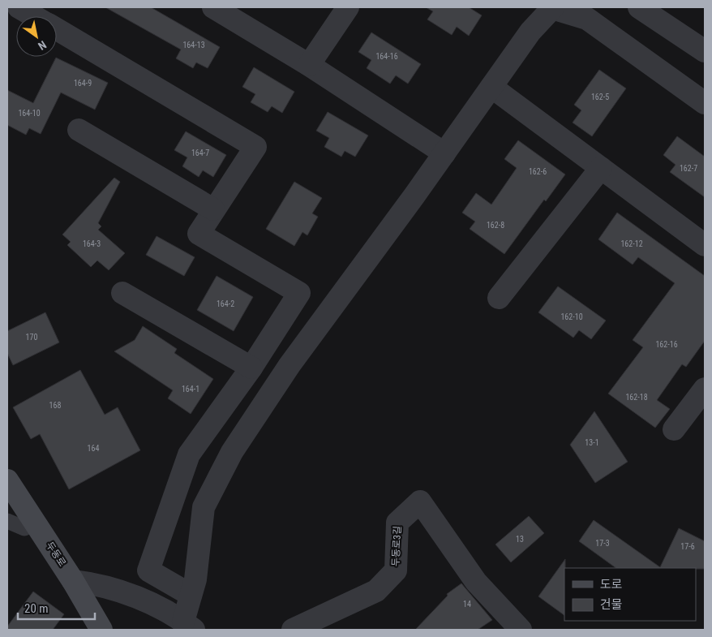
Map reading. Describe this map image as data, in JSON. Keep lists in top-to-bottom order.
{
  "streets": {
    "street": ["두동로3길", "두동로"]
  },
  "house_numbers": [
    "164-13",
    "164-16",
    "164-9",
    "162-5",
    "164-10",
    "164-7",
    "162-7",
    "162-6",
    "162-8",
    "164-3",
    "162-12",
    "164-2",
    "162-10",
    "170",
    "162-16",
    "164-1",
    "162-18",
    "168",
    "13-1",
    "164",
    "13",
    "17-3",
    "17-6",
    "14"
  ],
  "legend": ["도로", "건물"],
  "scale_bar": "20 m",
  "north": "bottom right"
}
